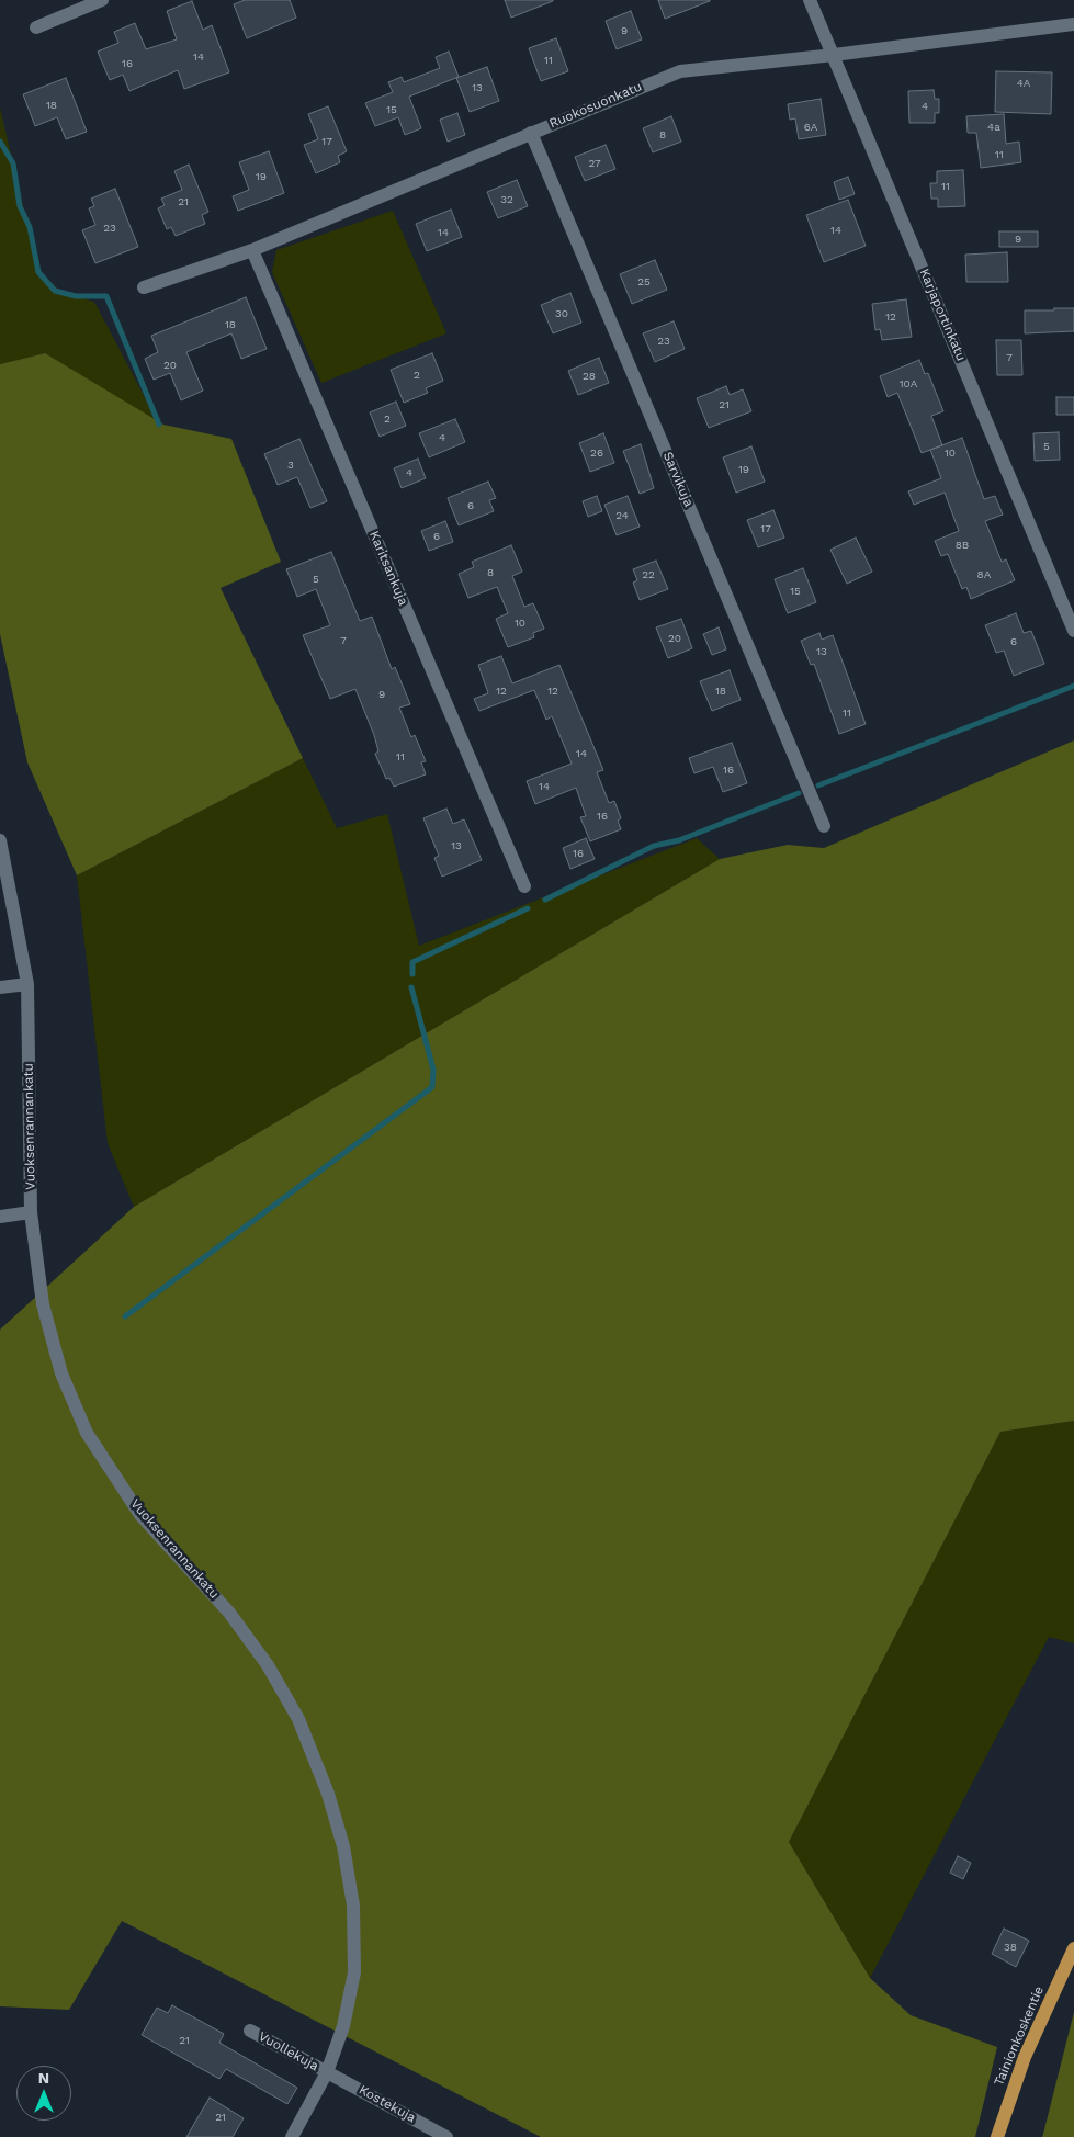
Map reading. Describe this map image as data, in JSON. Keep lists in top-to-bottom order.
{
  "streets": {
    "main road": ["Tainionkoskentie"],
    "street": [
      "Ruokosuonkatu",
      "Karjaportinkatu",
      "Sarvikuja",
      "Karitsankuja",
      "Vuoksenrannankatu",
      "Vuollekuja",
      "Kostekuja"
    ]
  },
  "crossings": [
    ["Ruokosuonkatu", "Karjaportinkatu"],
    ["Ruokosuonkatu", "Sarvikuja"],
    ["Ruokosuonkatu", "Karitsankuja"],
    ["Vuoksenrannankatu", "Vuollekuja"],
    ["Vuoksenrannankatu", "Kostekuja"],
    ["Vuollekuja", "Kostekuja"]
  ],
  "house_numbers": [
    "9",
    "14",
    "11",
    "16",
    "4A",
    "13",
    "18",
    "4",
    "15",
    "6A",
    "4a",
    "8",
    "17",
    "11",
    "27",
    "19",
    "11",
    "32",
    "21",
    "23",
    "14",
    "14",
    "9",
    "25",
    "30",
    "12",
    "18",
    "23",
    "7",
    "20",
    "2",
    "28",
    "10A",
    "21",
    "2",
    "4",
    "5",
    "26",
    "10",
    "3",
    "19",
    "4",
    "6",
    "24",
    "17",
    "6",
    "8B",
    "8",
    "22",
    "8A",
    "5",
    "15",
    "10",
    "20",
    "7",
    "6",
    "13",
    "12",
    "12",
    "18",
    "9",
    "11",
    "14",
    "11",
    "16",
    "14",
    "16",
    "13",
    "16",
    "38",
    "21",
    "21"
  ],
  "north": "top"
}
